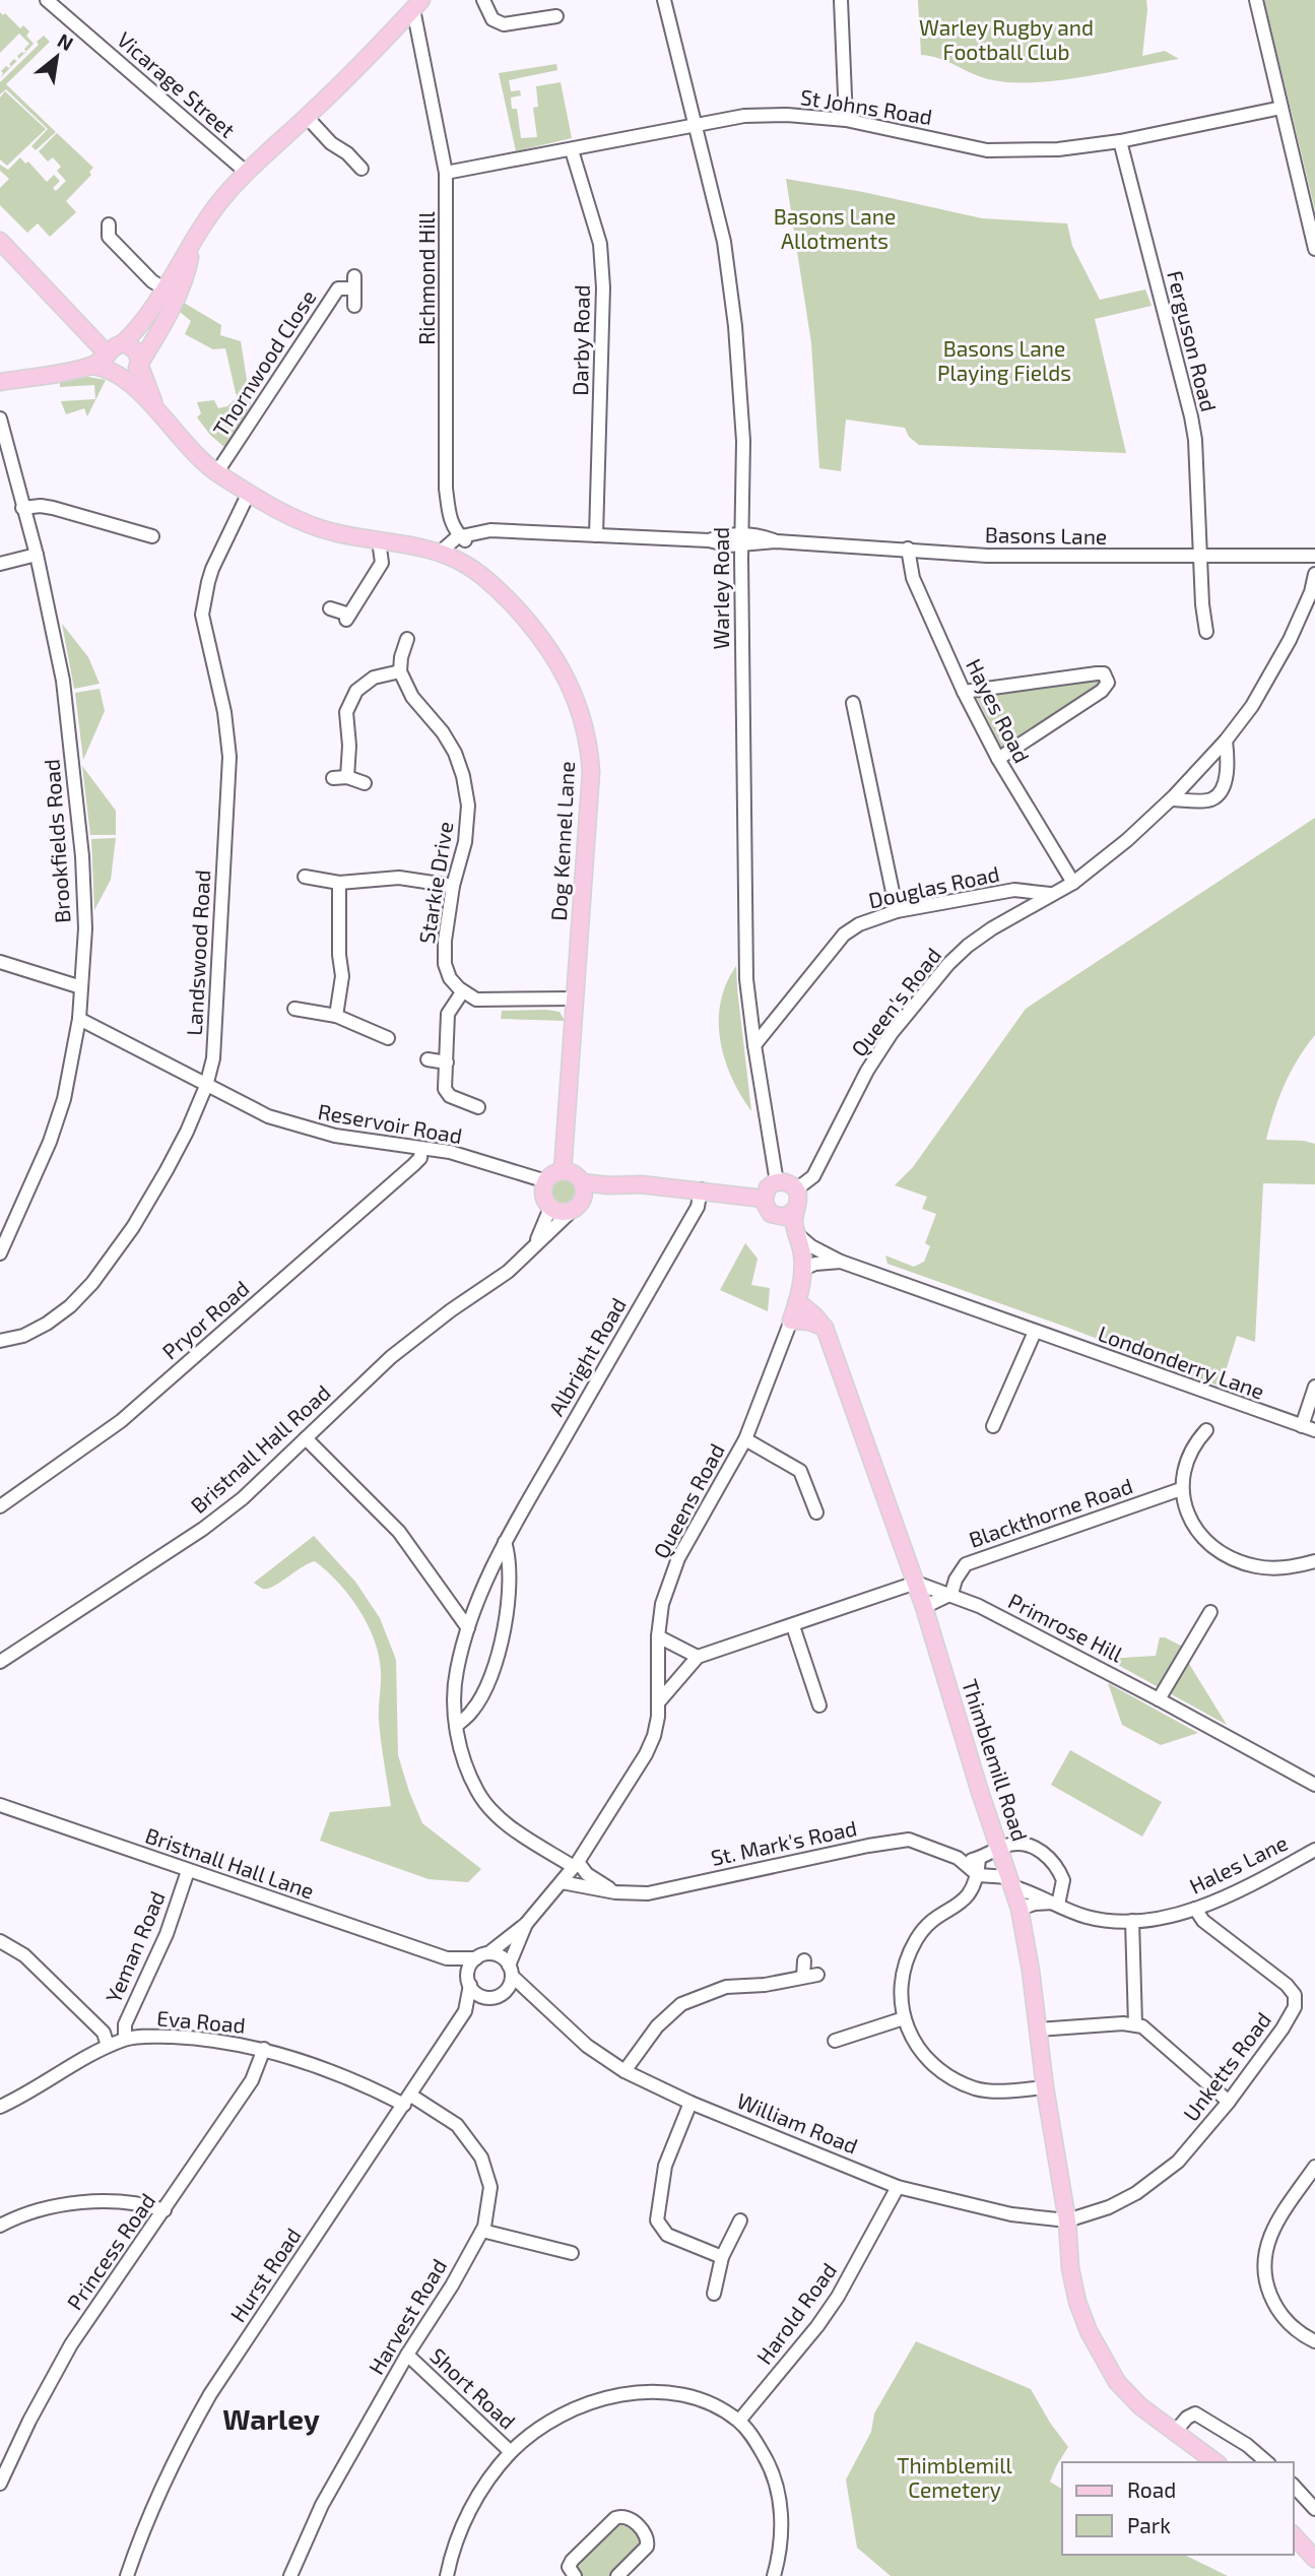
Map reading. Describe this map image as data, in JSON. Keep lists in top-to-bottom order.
{
  "streets": {
    "main road": ["Dog Kennel Lane", "Thimblemill Road"],
    "street": [
      "Vicarage Street",
      "St Johns Road",
      "Richmond Hill",
      "Darby Road",
      "Ferguson Road",
      "Thornwood Close",
      "Basons Lane",
      "Warley Road",
      "Hayes Road",
      "Brookfields Road",
      "Starkie Drive",
      "Douglas Road",
      "Landswood Road",
      "Queen's Road",
      "Reservoir Road",
      "Pryor Road",
      "Albright Road",
      "Londonderry Lane",
      "Bristnall Hall Road",
      "Queens Road",
      "Blackthorne Road",
      "Primrose Hill",
      "St. Mark's Road",
      "Bristnall Hall Lane",
      "Hales Lane",
      "Yeman Road",
      "Eva Road",
      "Unketts Road",
      "William Road",
      "Princess Road",
      "Hurst Road",
      "Harold Road",
      "Harvest Road",
      "Short Road"
    ]
  },
  "crossings": [
    ["St Johns Road", "Richmond Hill"],
    ["St Johns Road", "Darby Road"],
    ["St Johns Road", "Ferguson Road"],
    ["St Johns Road", "Warley Road"],
    ["Richmond Hill", "Basons Lane"],
    ["Darby Road", "Basons Lane"],
    ["Ferguson Road", "Basons Lane"],
    ["Thornwood Close", "Dog Kennel Lane"],
    ["Basons Lane", "Warley Road"],
    ["Basons Lane", "Hayes Road"],
    ["Warley Road", "Douglas Road"],
    ["Warley Road", "Queen's Road"],
    ["Hayes Road", "Queen's Road"],
    ["Brookfields Road", "Reservoir Road"],
    ["Dog Kennel Lane", "Landswood Road"],
    ["Dog Kennel Lane", "Reservoir Road"],
    ["Dog Kennel Lane", "Bristnall Hall Road"],
    ["Douglas Road", "Queen's Road"],
    ["Landswood Road", "Reservoir Road"],
    ["Reservoir Road", "Pryor Road"],
    ["Reservoir Road", "Bristnall Hall Road"],
    ["Albright Road", "Queens Road"],
    ["Queens Road", "St. Mark's Road"],
    ["Queens Road", "Bristnall Hall Lane"],
    ["Queens Road", "William Road"],
    ["Queens Road", "Hurst Road"],
    ["Blackthorne Road", "Primrose Hill"],
    ["Thimblemill Road", "St. Mark's Road"],
    ["Thimblemill Road", "Hales Lane"],
    ["Thimblemill Road", "Unketts Road"],
    ["Thimblemill Road", "William Road"],
    ["Bristnall Hall Lane", "Yeman Road"],
    ["Bristnall Hall Lane", "William Road"],
    ["Bristnall Hall Lane", "Hurst Road"],
    ["Hales Lane", "Unketts Road"],
    ["Yeman Road", "Eva Road"],
    ["Eva Road", "Princess Road"],
    ["Eva Road", "Hurst Road"],
    ["Eva Road", "Harvest Road"],
    ["Unketts Road", "William Road"],
    ["William Road", "Hurst Road"],
    ["William Road", "Harold Road"],
    ["Hurst Road", "Harvest Road"],
    ["Harvest Road", "Short Road"]
  ],
  "districts": ["Warley"],
  "parks": [
    "Warley Rugby and Football Club",
    "Basons Lane Allotments",
    "Basons Lane Playing Fields",
    "Thimblemill Cemetery"
  ],
  "legend": ["Road", "Park"],
  "north": "top right"
}
